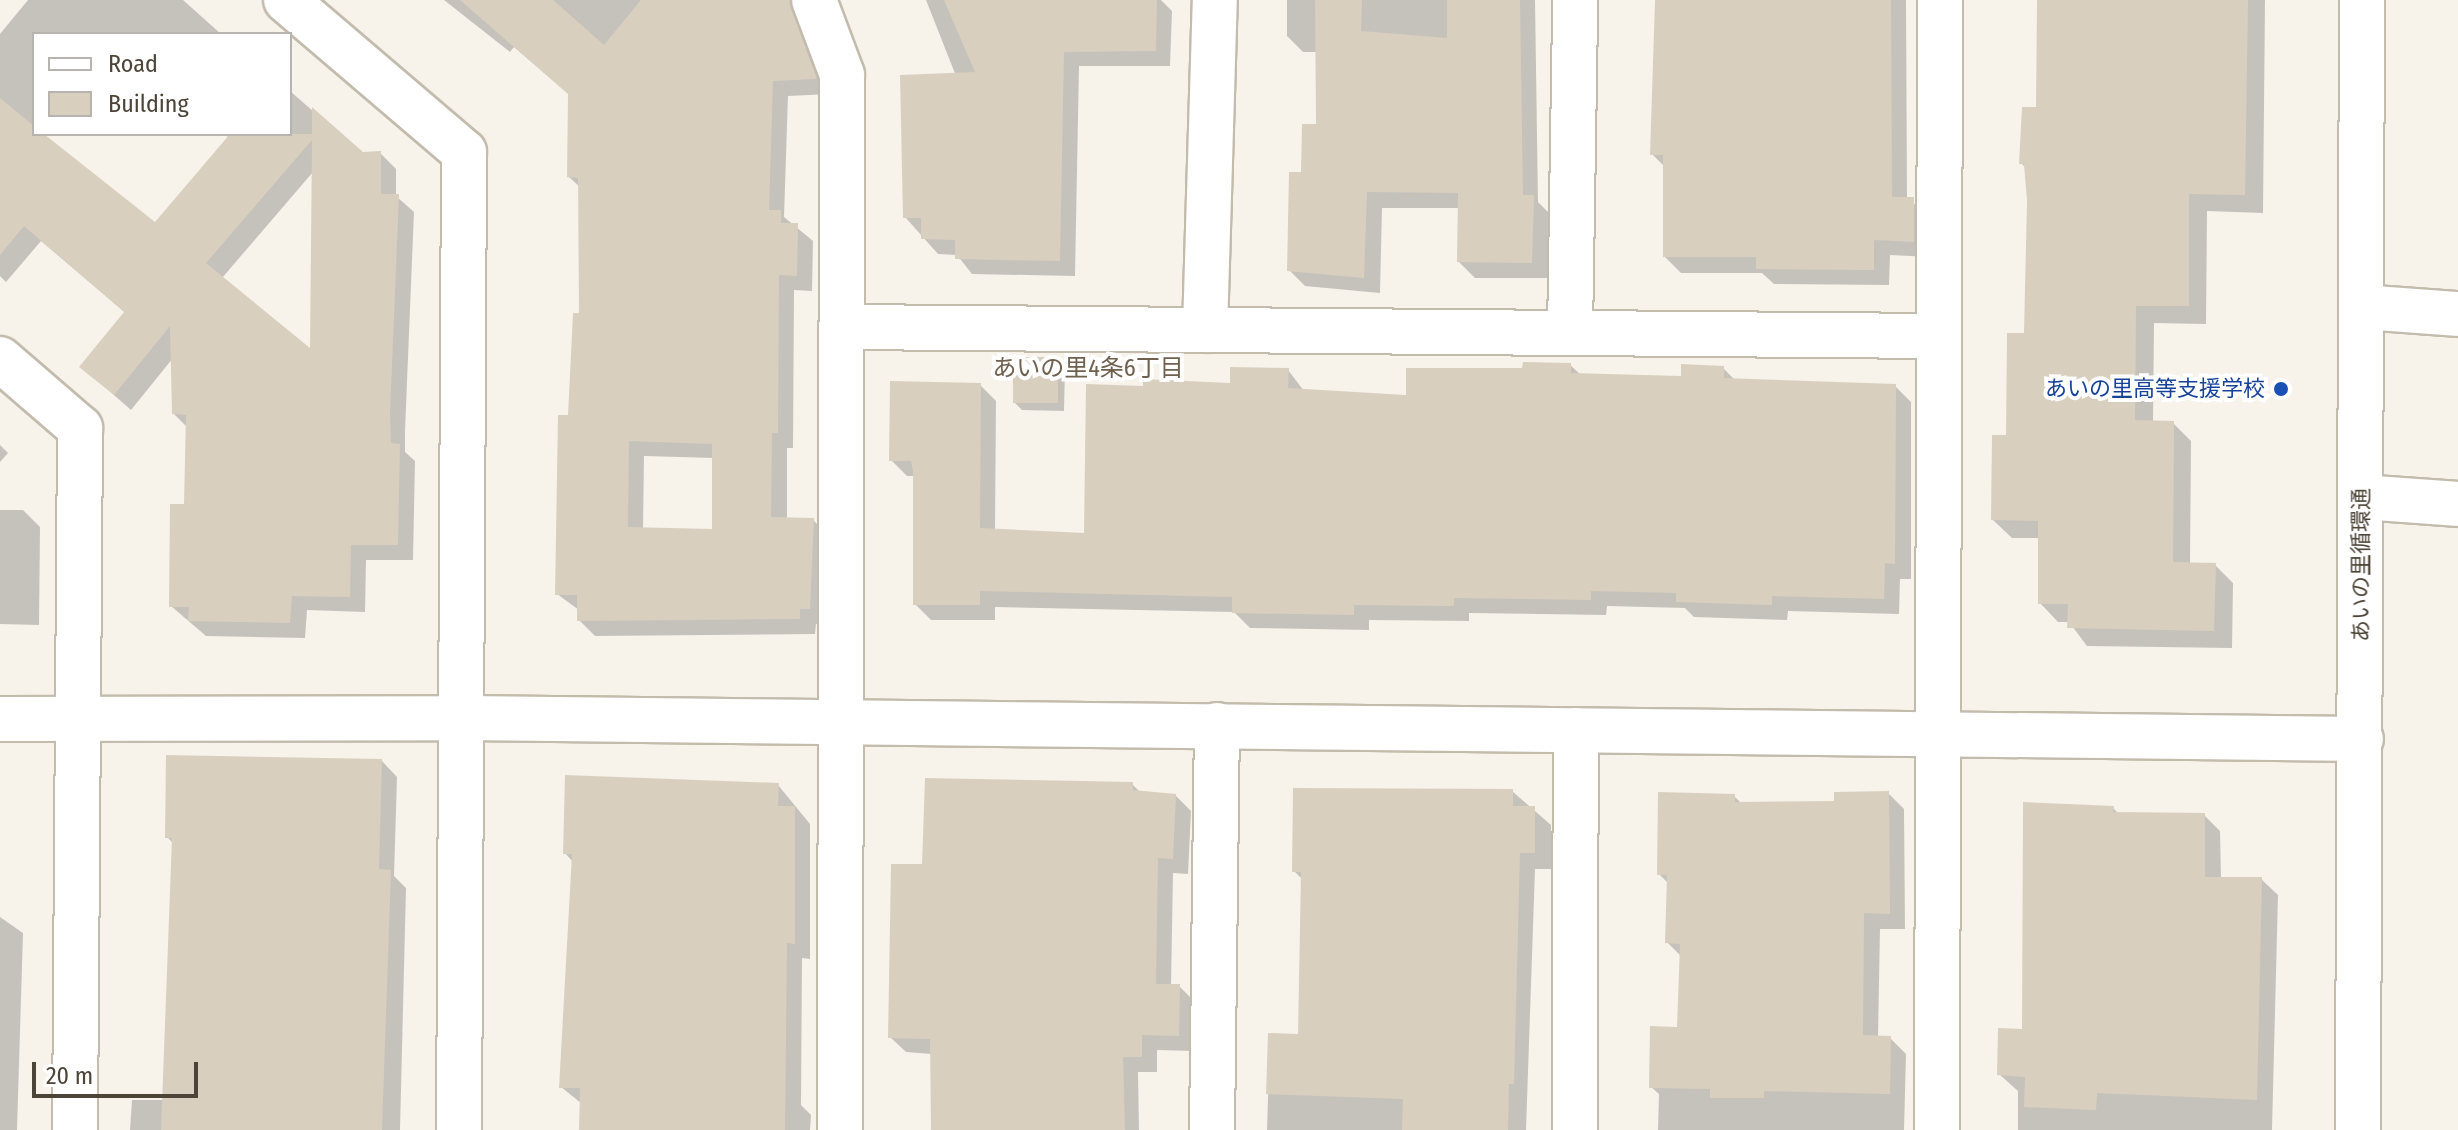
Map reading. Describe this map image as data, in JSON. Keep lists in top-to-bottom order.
{
  "streets": {
    "street": ["あいの里循環通"]
  },
  "districts": ["あいの里4条6丁目"],
  "places": ["あいの里高等支援学校"],
  "legend": ["Road", "Building"],
  "scale_bar": "20 m"
}
